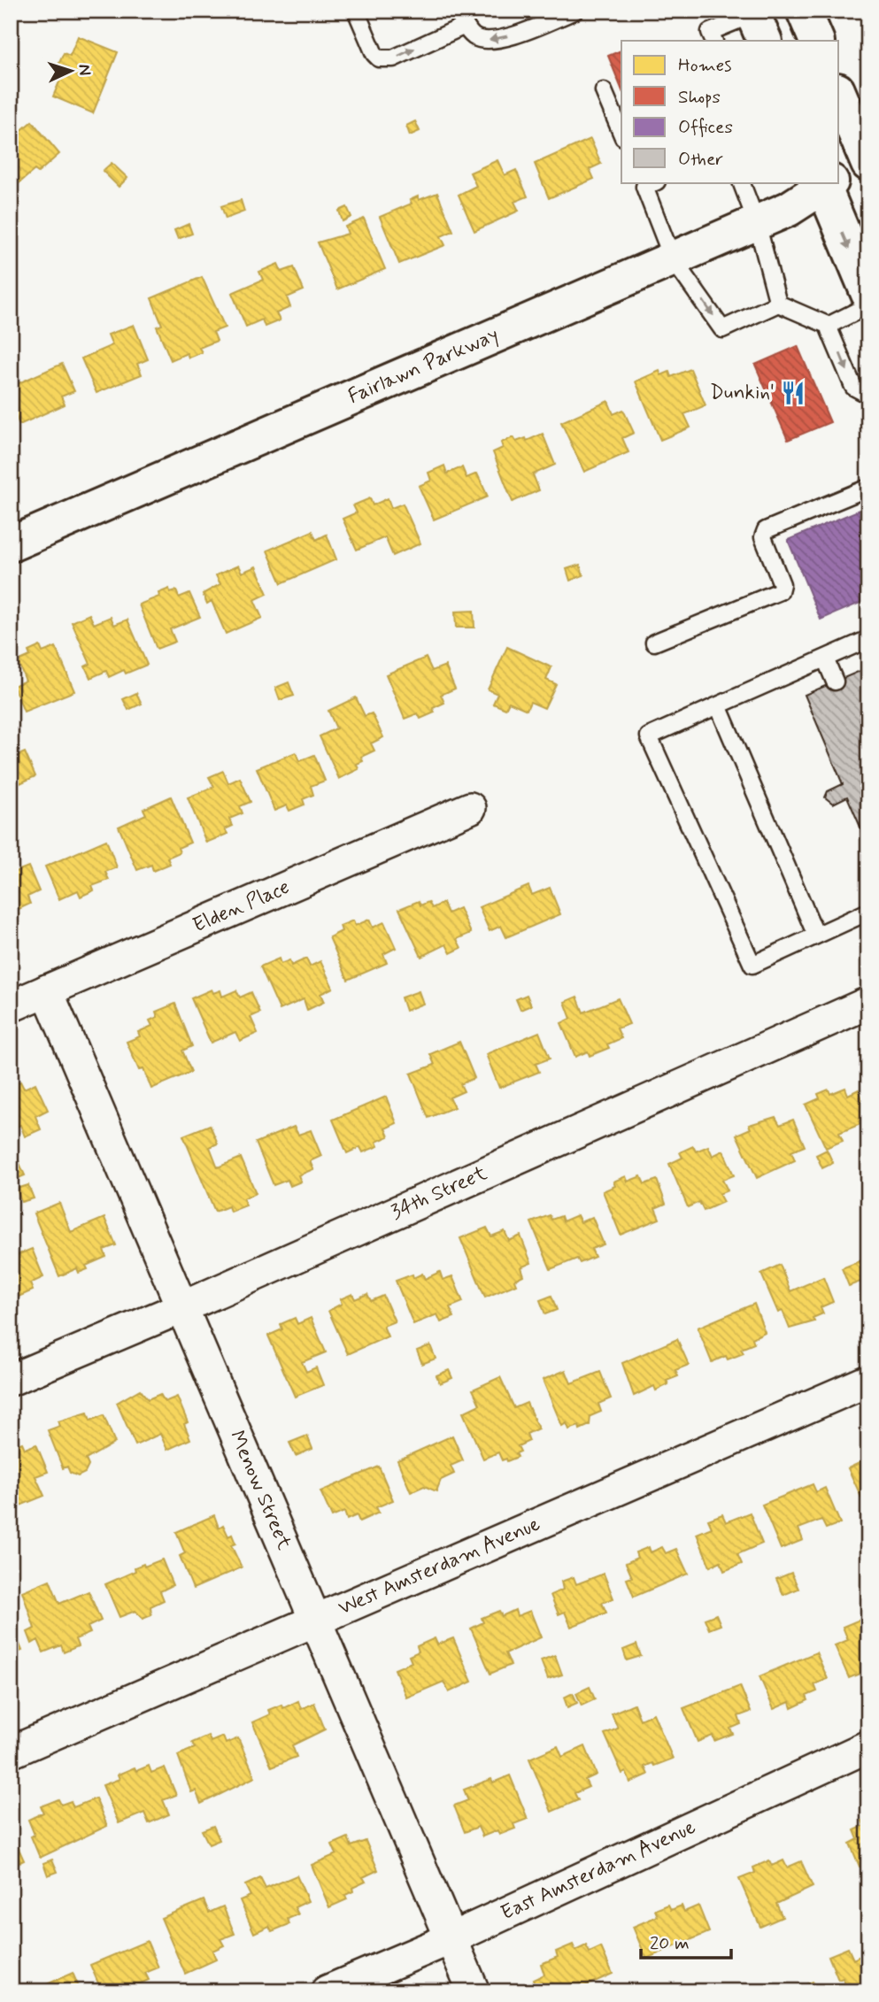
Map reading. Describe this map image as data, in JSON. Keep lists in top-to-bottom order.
{
  "streets": {
    "street": [
      "Fairlawn Parkway",
      "Elden Place",
      "34th Street",
      "Menow Street",
      "West Amsterdam Avenue",
      "East Amsterdam Avenue"
    ]
  },
  "crossings": [
    ["Elden Place", "Menow Street"],
    ["34th Street", "Menow Street"],
    ["Menow Street", "West Amsterdam Avenue"],
    ["Menow Street", "East Amsterdam Avenue"]
  ],
  "places": {
    "restaurant": ["Dunkin'"]
  },
  "legend": [
    "Homes",
    "Shops",
    "Offices",
    "Other"
  ],
  "scale_bar": "20 m",
  "north": "right"
}
